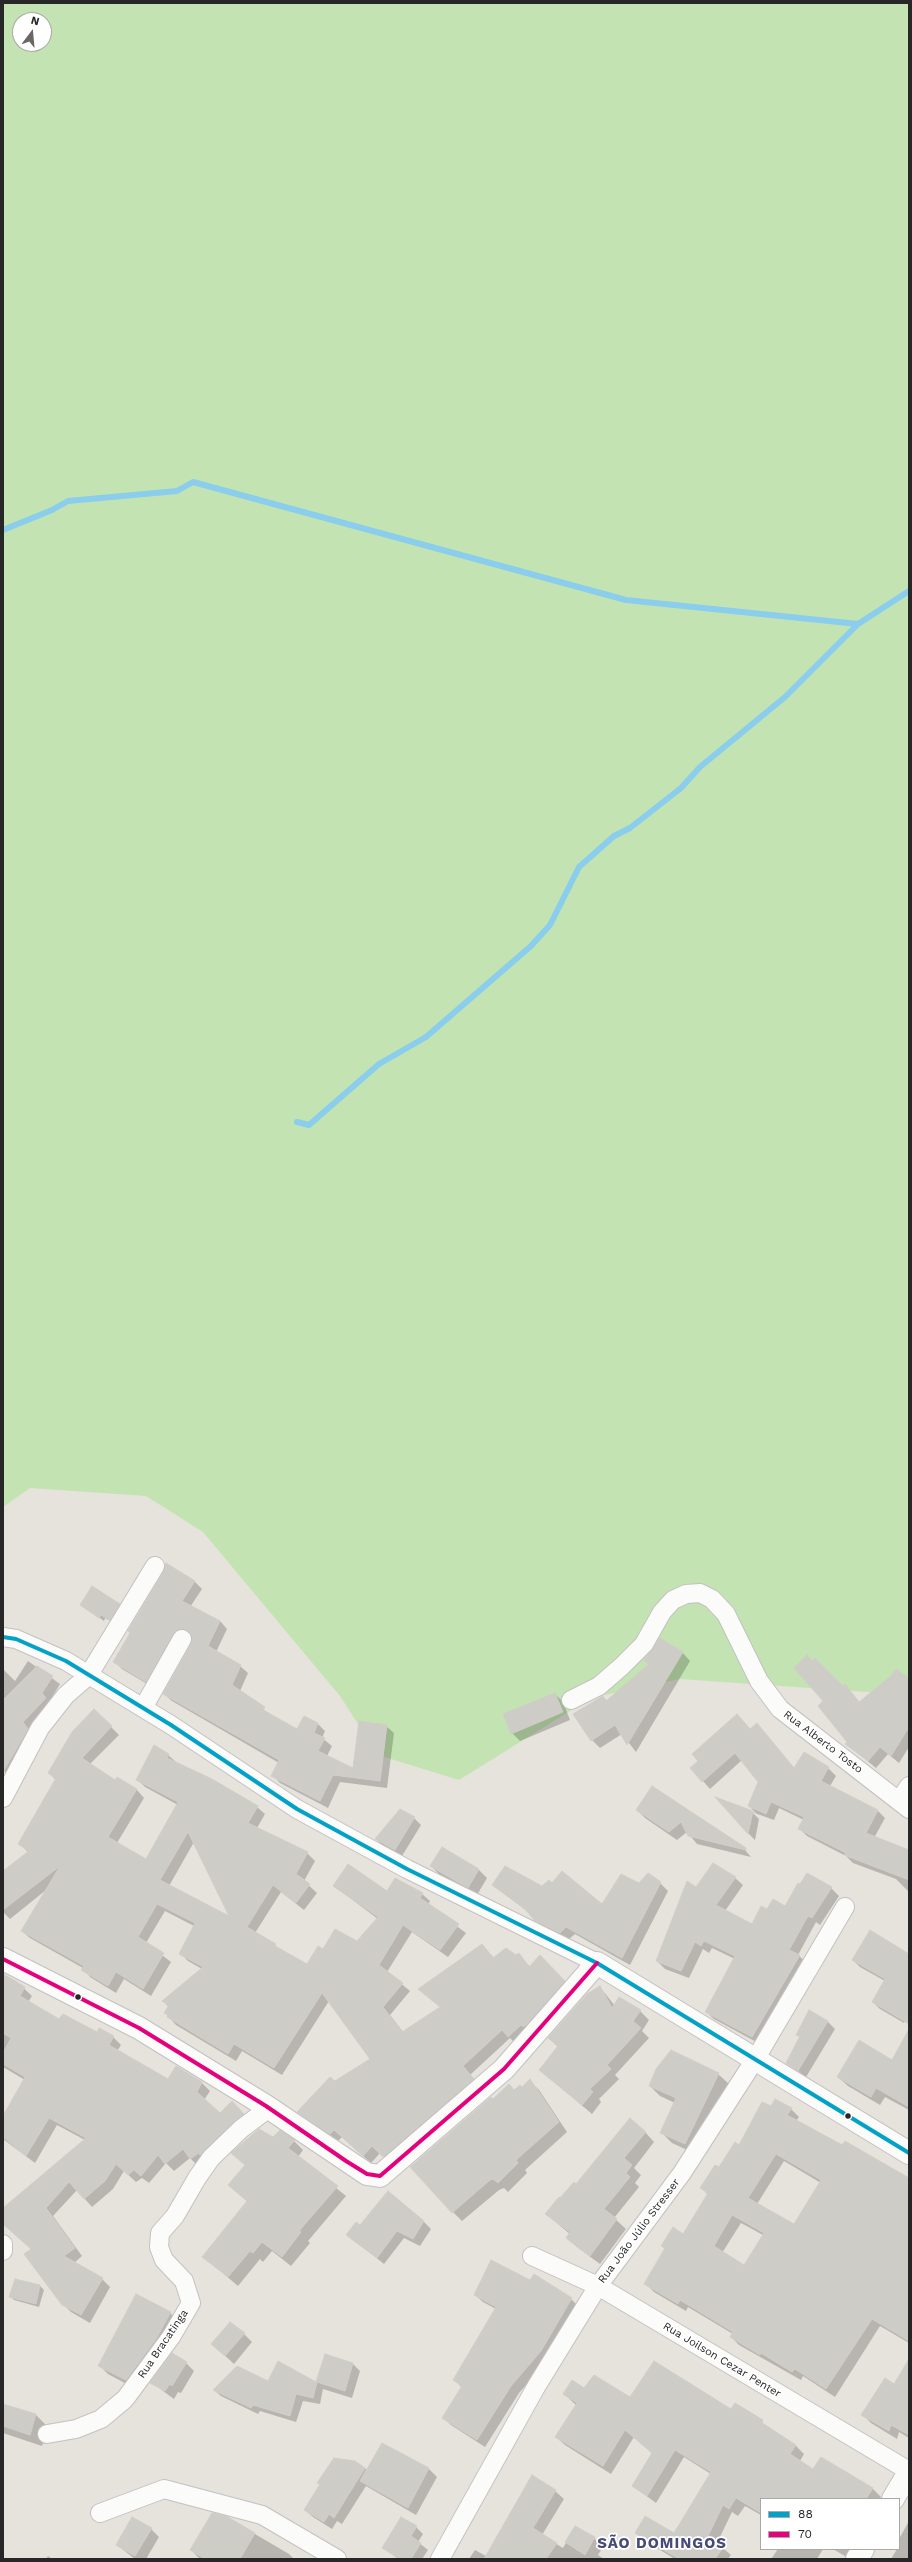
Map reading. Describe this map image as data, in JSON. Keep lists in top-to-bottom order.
{
  "streets": {
    "street": [
      "Rua Alberto Tosto",
      "Rua João Júlio Stresser",
      "Rua Bracatinga",
      "Rua Joilson Cezar Penter"
    ]
  },
  "crossings": [
    ["Rua João Júlio Stresser", "Rua Joilson Cezar Penter"]
  ],
  "districts": ["SÃO DOMINGOS"],
  "lines": ["transit line 88", "transit line 70"],
  "legend": ["88", "70"],
  "north": "top"
}
